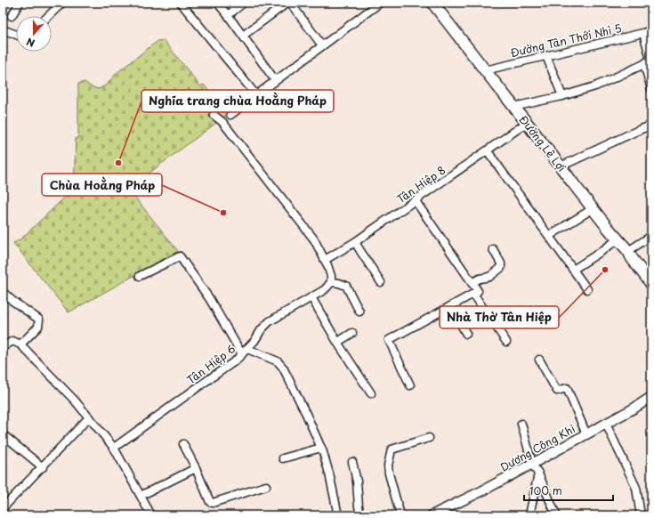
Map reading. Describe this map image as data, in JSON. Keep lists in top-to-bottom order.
{
  "streets": {
    "main road": ["Đường Lê Lợi"],
    "street": [
      "Đường Tân Thới Nhì 5",
      "Tân Hiệp 8",
      "Tân Hiệp 6",
      "Dương Công Khi"
    ]
  },
  "crossings": [
    ["Đường Tân Thới Nhì 5", "Đường Lê Lợi"],
    ["Đường Lê Lợi", "Tân Hiệp 8"]
  ],
  "places": ["Nghĩa trang chùa Hoằng Pháp", "Chùa Hoằng Pháp", "Nhà Thờ Tân Hiệp"],
  "scale_bar": "100 m",
  "north": "bottom"
}
